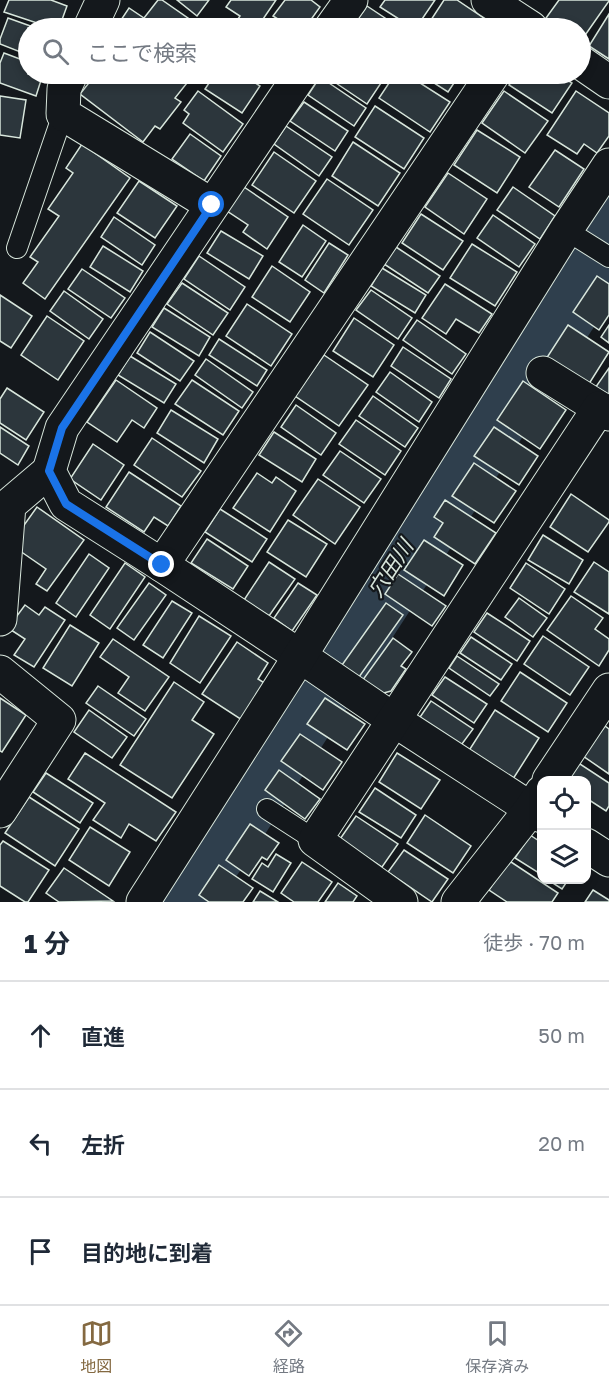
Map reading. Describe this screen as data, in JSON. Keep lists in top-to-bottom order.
{
  "water": ["穴田川"],
  "page": {
    "search": "ここで検索",
    "heading": ["1 分", "徒歩 · 70 m"],
    "list": [
      ["直進", "50 m"],
      ["左折", "20 m"],
      "目的地に到着"
    ],
    "nav": ["地図", "経路", "保存済み"]
  }
}
